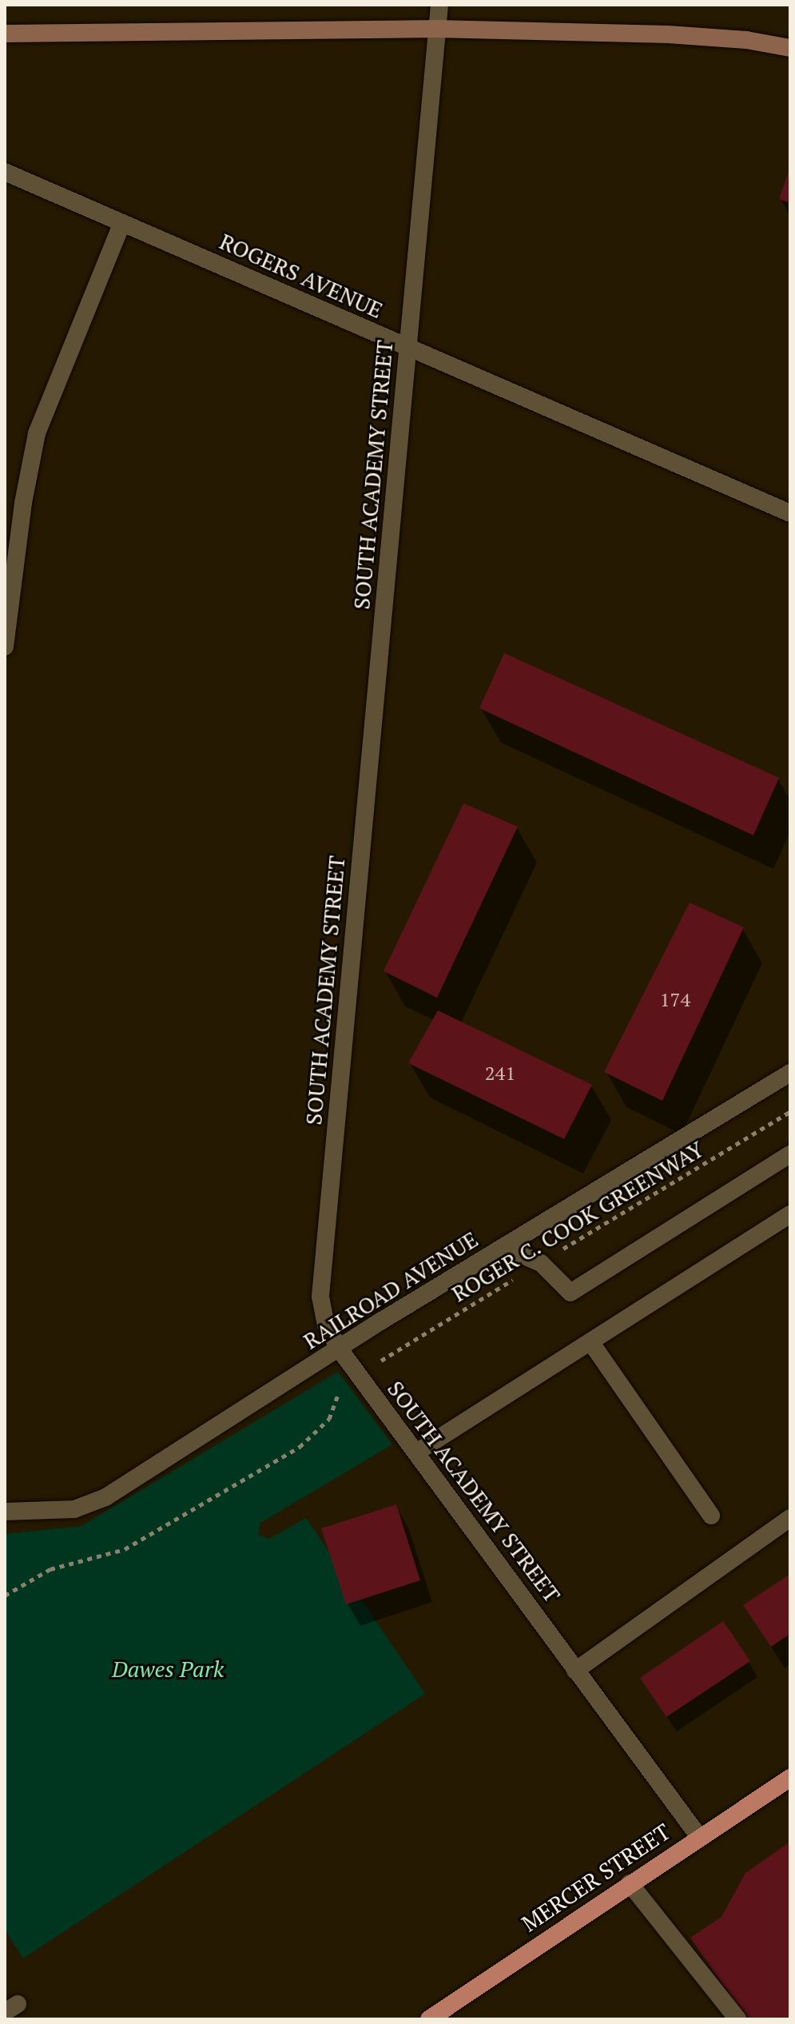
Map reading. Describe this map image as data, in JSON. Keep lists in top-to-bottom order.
{
  "streets": {
    "main road": ["MERCER STREET"],
    "street": ["ROGERS AVENUE", "SOUTH ACADEMY STREET", "RAILROAD AVENUE"],
    "path": ["ROGER C. COOK GREENWAY"]
  },
  "crossings": [
    ["ROGERS AVENUE", "SOUTH ACADEMY STREET"],
    ["SOUTH ACADEMY STREET", "RAILROAD AVENUE"],
    ["SOUTH ACADEMY STREET", "MERCER STREET"]
  ],
  "parks": ["Dawes Park"],
  "house_numbers": ["174", "241"]
}
